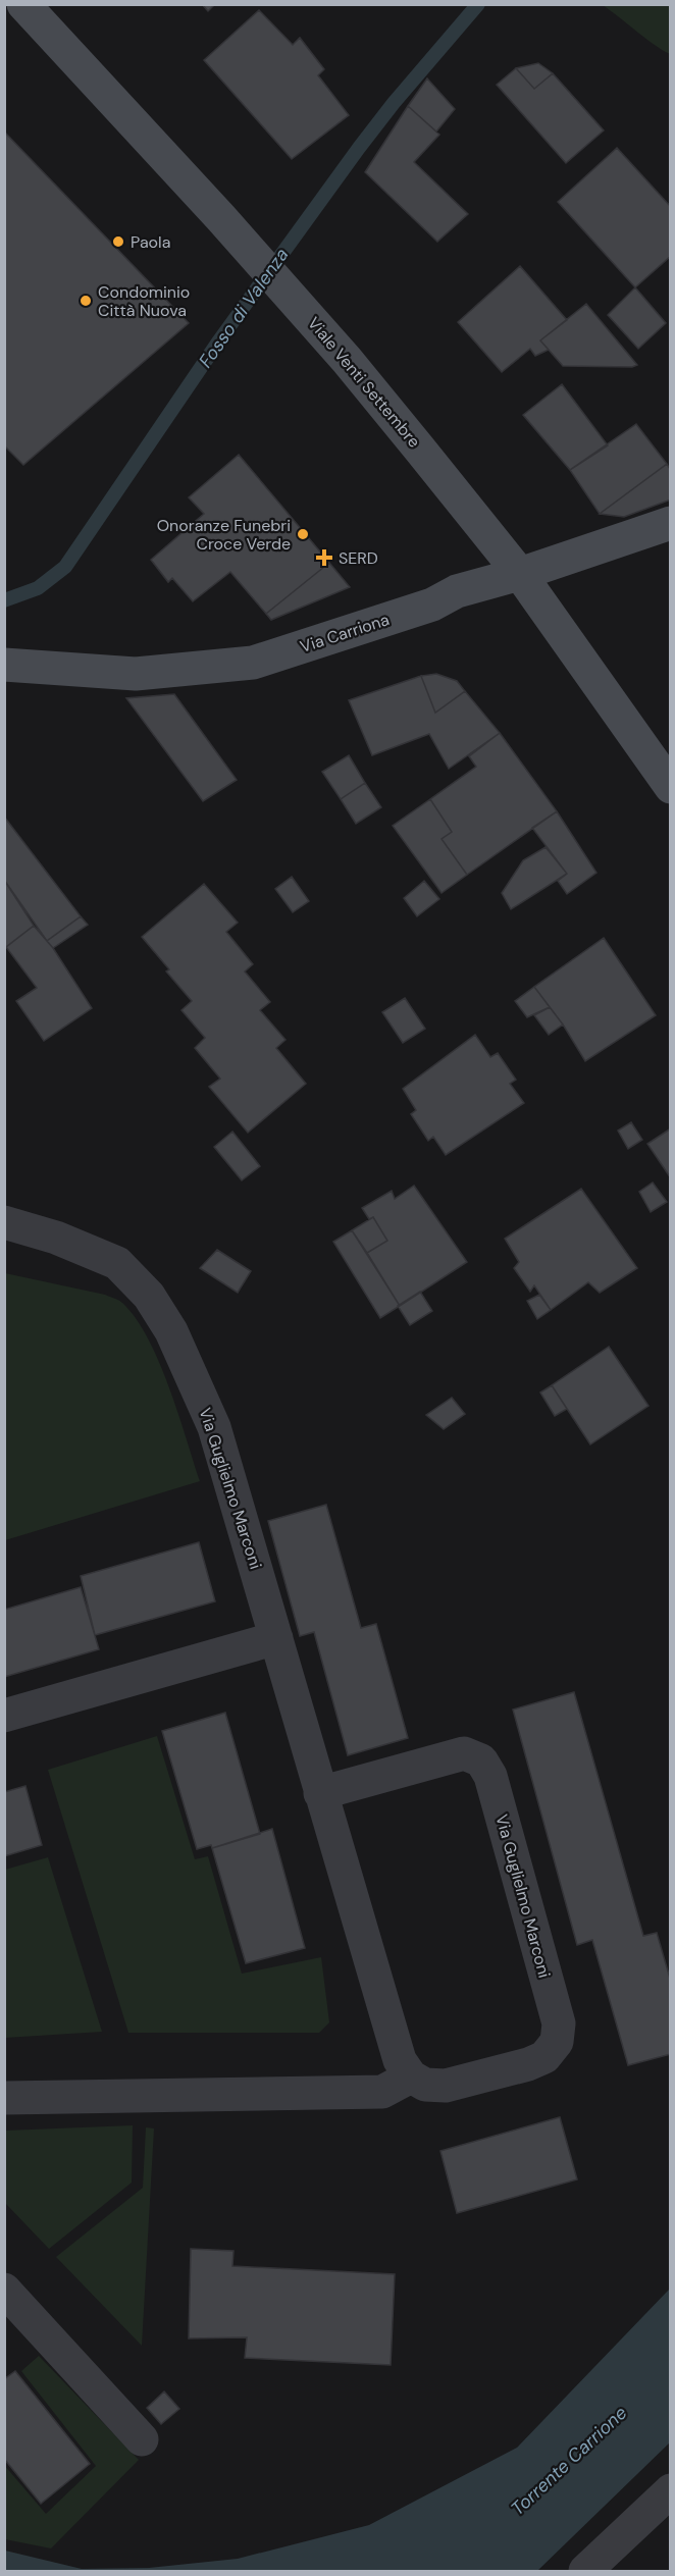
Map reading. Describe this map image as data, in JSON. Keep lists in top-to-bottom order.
{
  "streets": {
    "main road": ["Viale Venti Settembre", "Via Carriona"],
    "street": ["Via Guglielmo Marconi"]
  },
  "crossings": [
    ["Viale Venti Settembre", "Via Carriona"]
  ],
  "water": ["Fosso di Valenza", "Torrente Carrione"],
  "places": {
    "other": ["Paola", "Condominio Città Nuova", "Onoranze Funebri Croce Verde"],
    "health": ["SERD"]
  }
}
